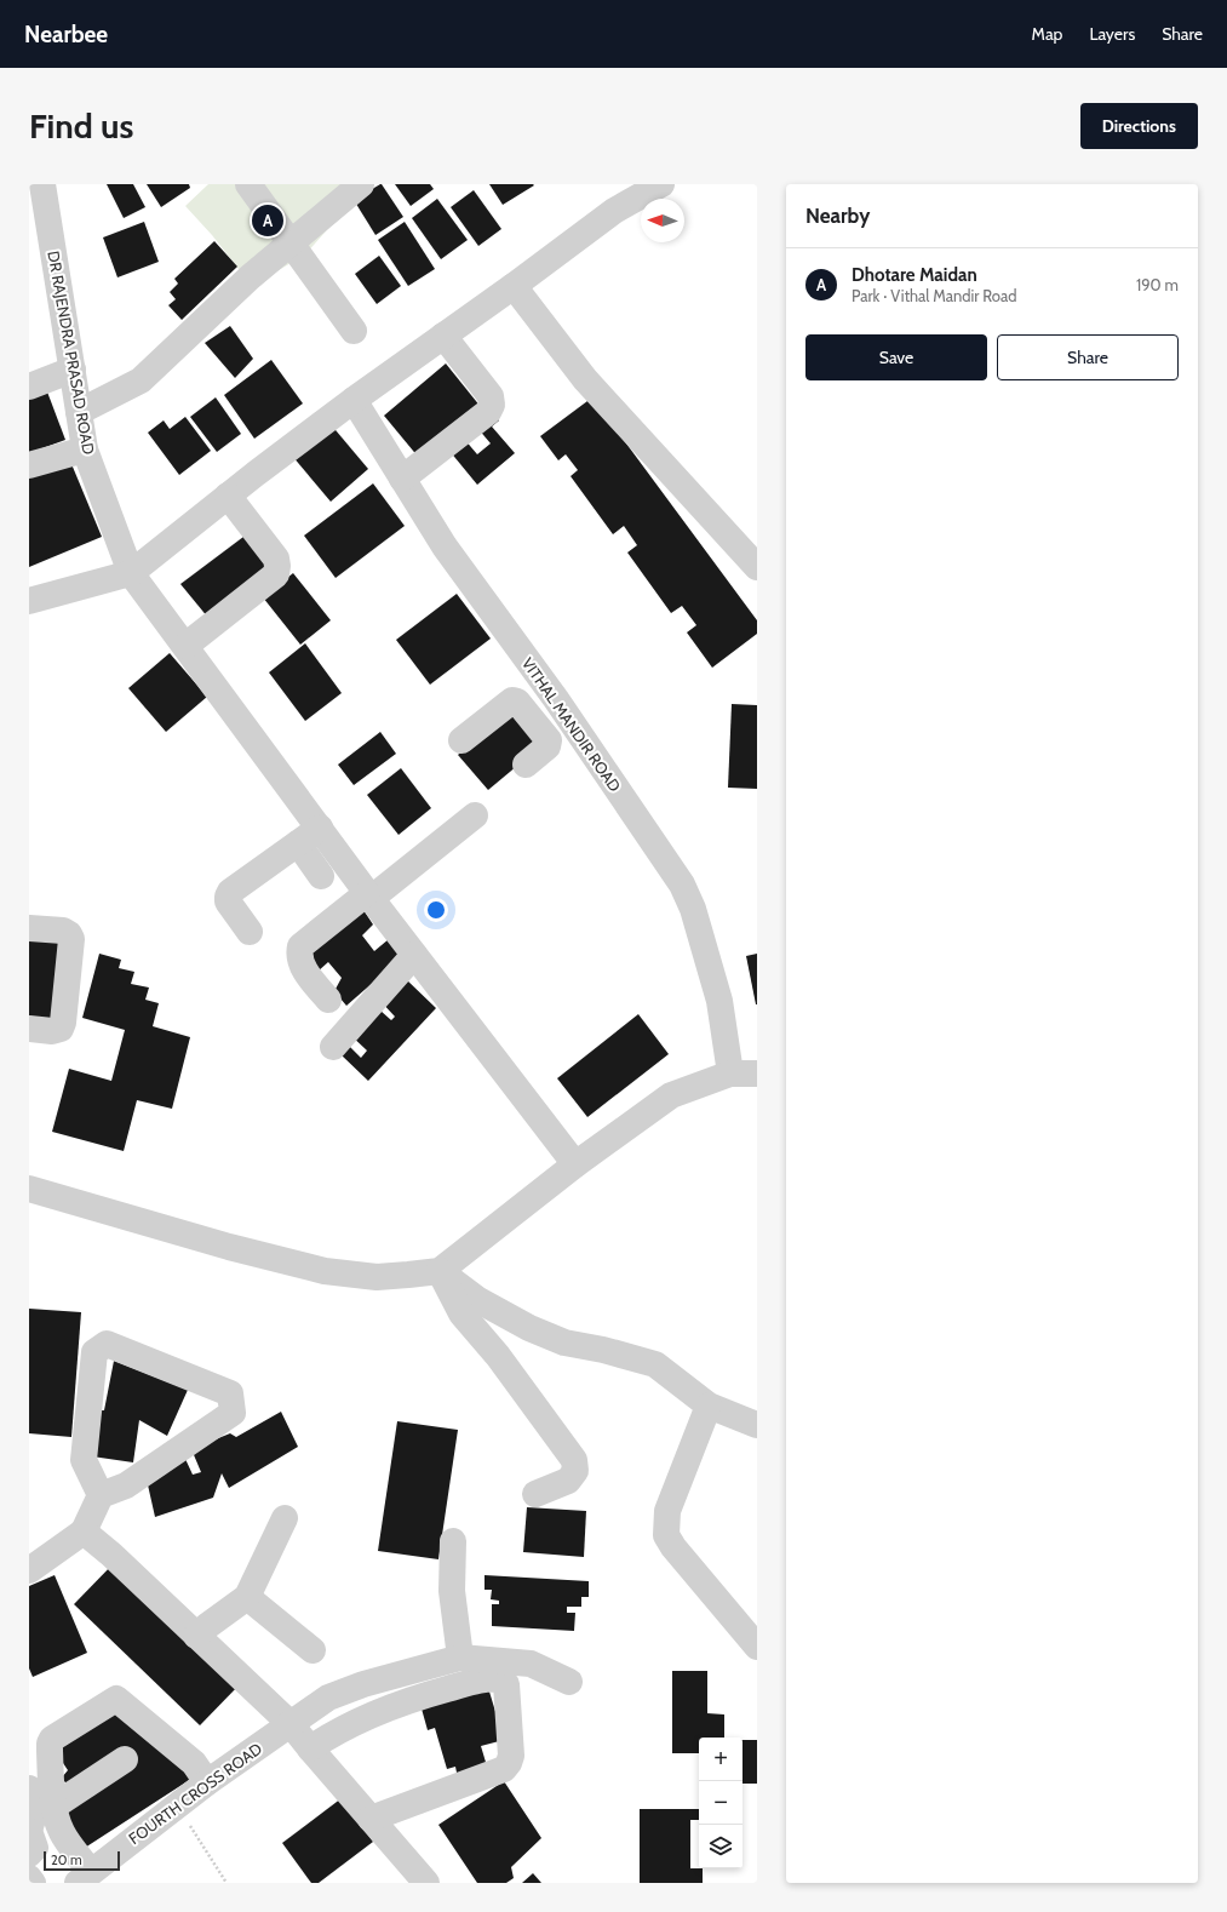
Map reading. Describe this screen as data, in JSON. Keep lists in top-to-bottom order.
{
  "streets": {
    "street": ["DR RAJENDRA PRASAD ROAD", "VITHAL MANDIR ROAD", "FOURTH CROSS ROAD"]
  },
  "scale_bar": "20 m",
  "north": "left",
  "page": {
    "header": "Nearbee",
    "nav": ["Map", "Layers", "Share"],
    "buttons": [
      "Directions",
      ["Save", "Share"]
    ],
    "title": "Find us",
    "heading": "Nearby",
    "pins": "A",
    "list": [
      {
        "mark": "A",
        "name": "Dhotare Maidan",
        "note": "Park · Vithal Mandir Road",
        "value": "190 m"
      }
    ],
    "map_buttons": ["+", "−"],
    "scale": "20 m"
  }
}
